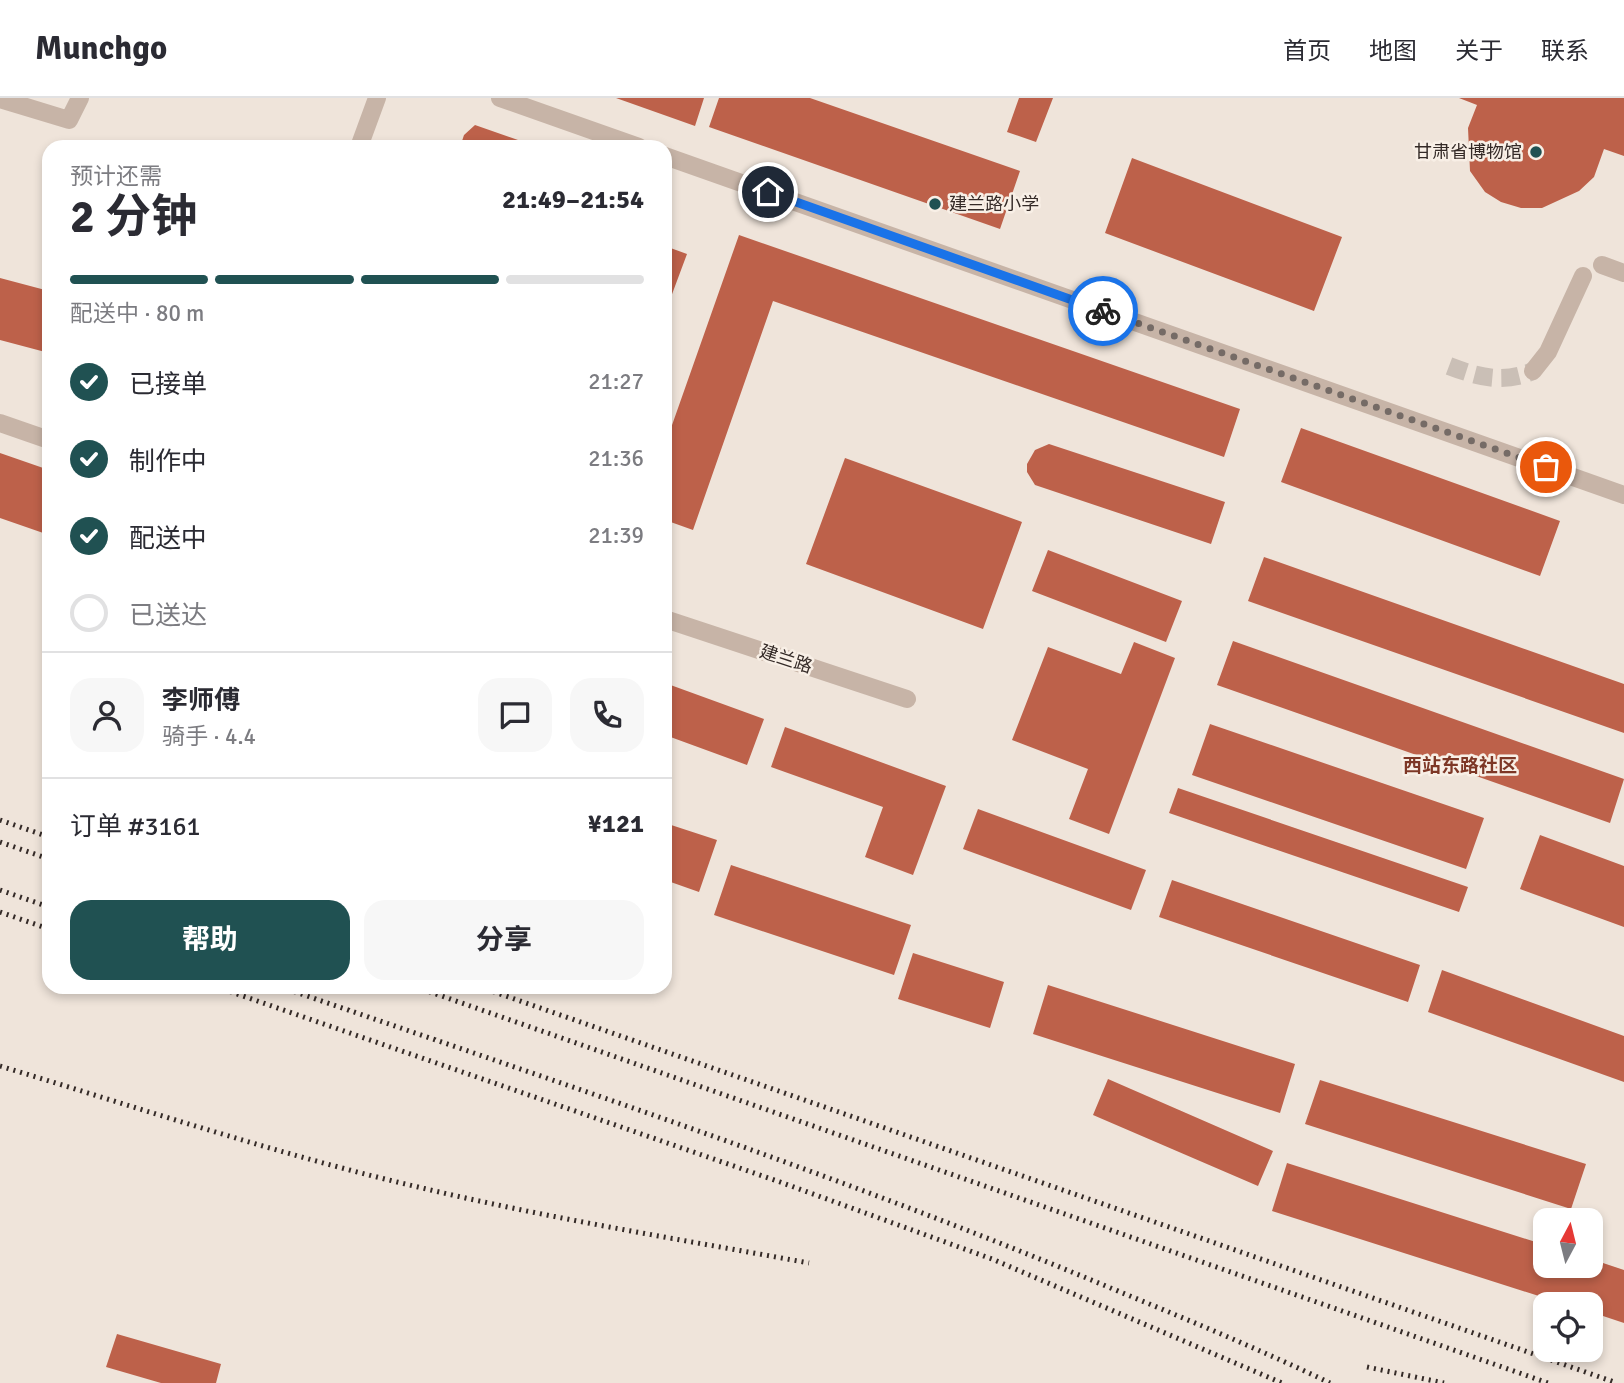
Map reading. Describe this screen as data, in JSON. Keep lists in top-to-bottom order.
{
  "streets": {
    "street": ["建兰路"]
  },
  "districts": ["西站东路社区"],
  "places": ["甘肃省博物馆", "建兰路小学"],
  "north": "top",
  "page": {
    "header": "Munchgo",
    "nav": [
      "首页",
      "地图",
      "关于",
      "联系"
    ],
    "heading": ["2 分钟", "预计还需", "21:49–21:54"],
    "panel": [
      "李师傅",
      "骑手 · 4.4",
      "订单 #3161",
      "¥121"
    ],
    "bar": "配送中 · 80 m",
    "list": [
      ["已接单", "21:27"],
      ["制作中", "21:36"],
      ["配送中", "21:39"],
      "已送达"
    ],
    "buttons": ["帮助", "分享"]
  }
}
